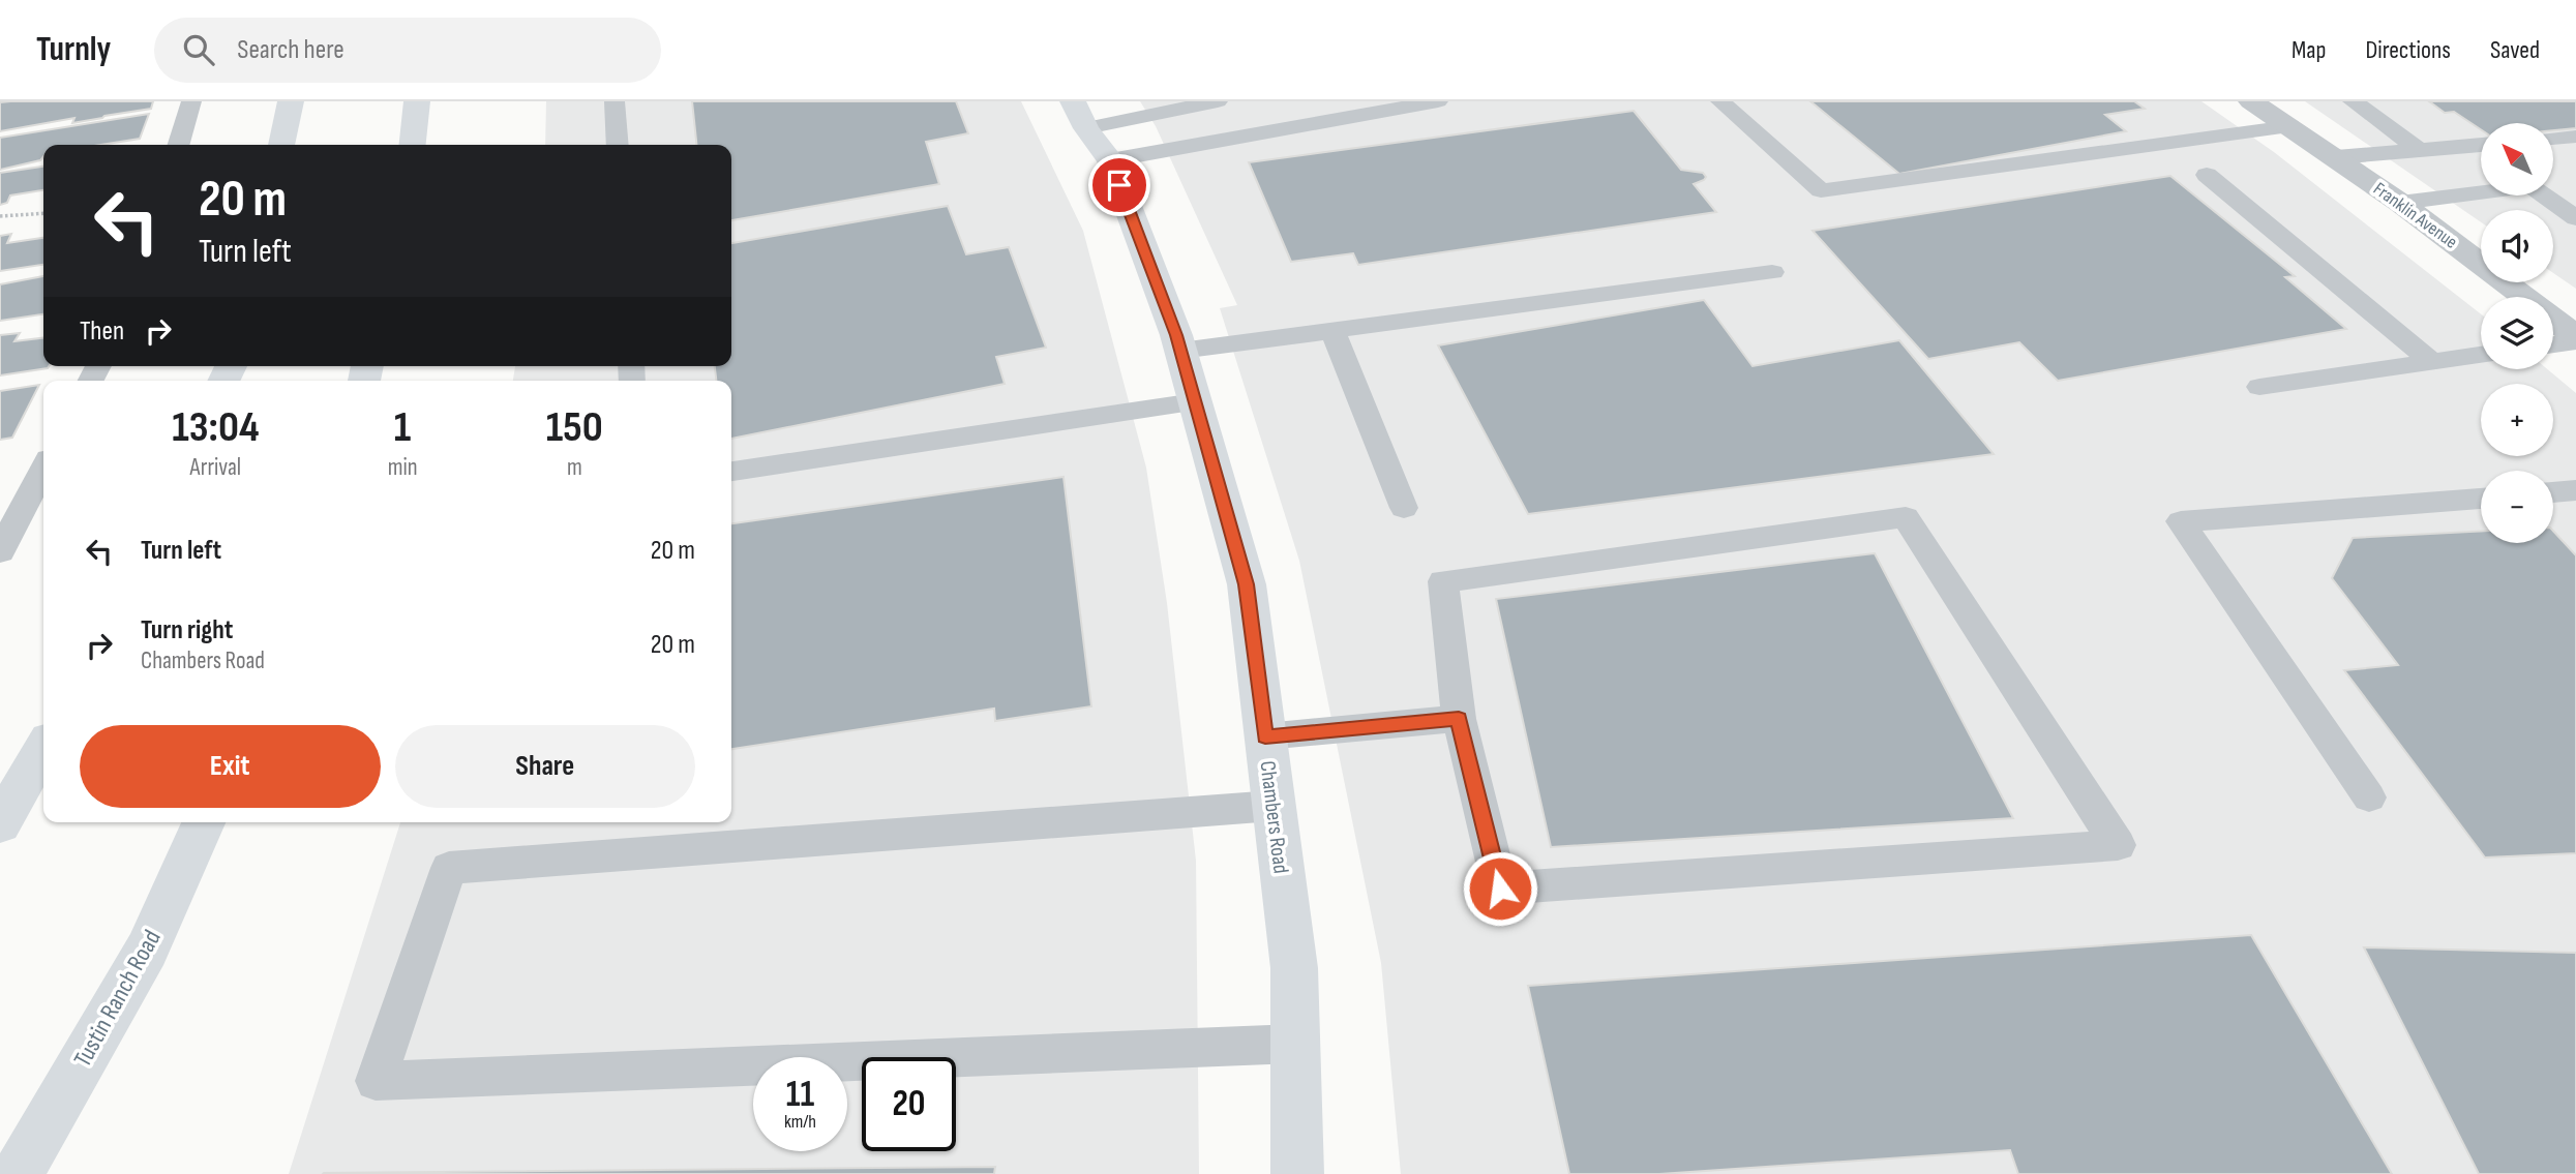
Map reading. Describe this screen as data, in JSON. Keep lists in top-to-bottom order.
{
  "streets": {
    "street": ["Franklin Avenue", "Chambers Road", "Tustin Ranch Road"]
  },
  "north": "top left",
  "page": {
    "header": "Turnly",
    "search": "Search here",
    "nav": ["Map", "Directions", "Saved"],
    "map_buttons": ["+", "−"],
    "turn": ["20 m", "Turn left"],
    "then": "Then",
    "eta": [
      "13:04",
      "Arrival",
      "1",
      "min",
      "150",
      "m"
    ],
    "list": [
      {
        "name": "Turn left",
        "value": "20 m"
      },
      {
        "name": "Turn right",
        "note": "Chambers Road",
        "value": "20 m"
      }
    ],
    "buttons": ["Exit", "Share"],
    "speed": "11 km/h",
    "limit": "20"
  }
}
